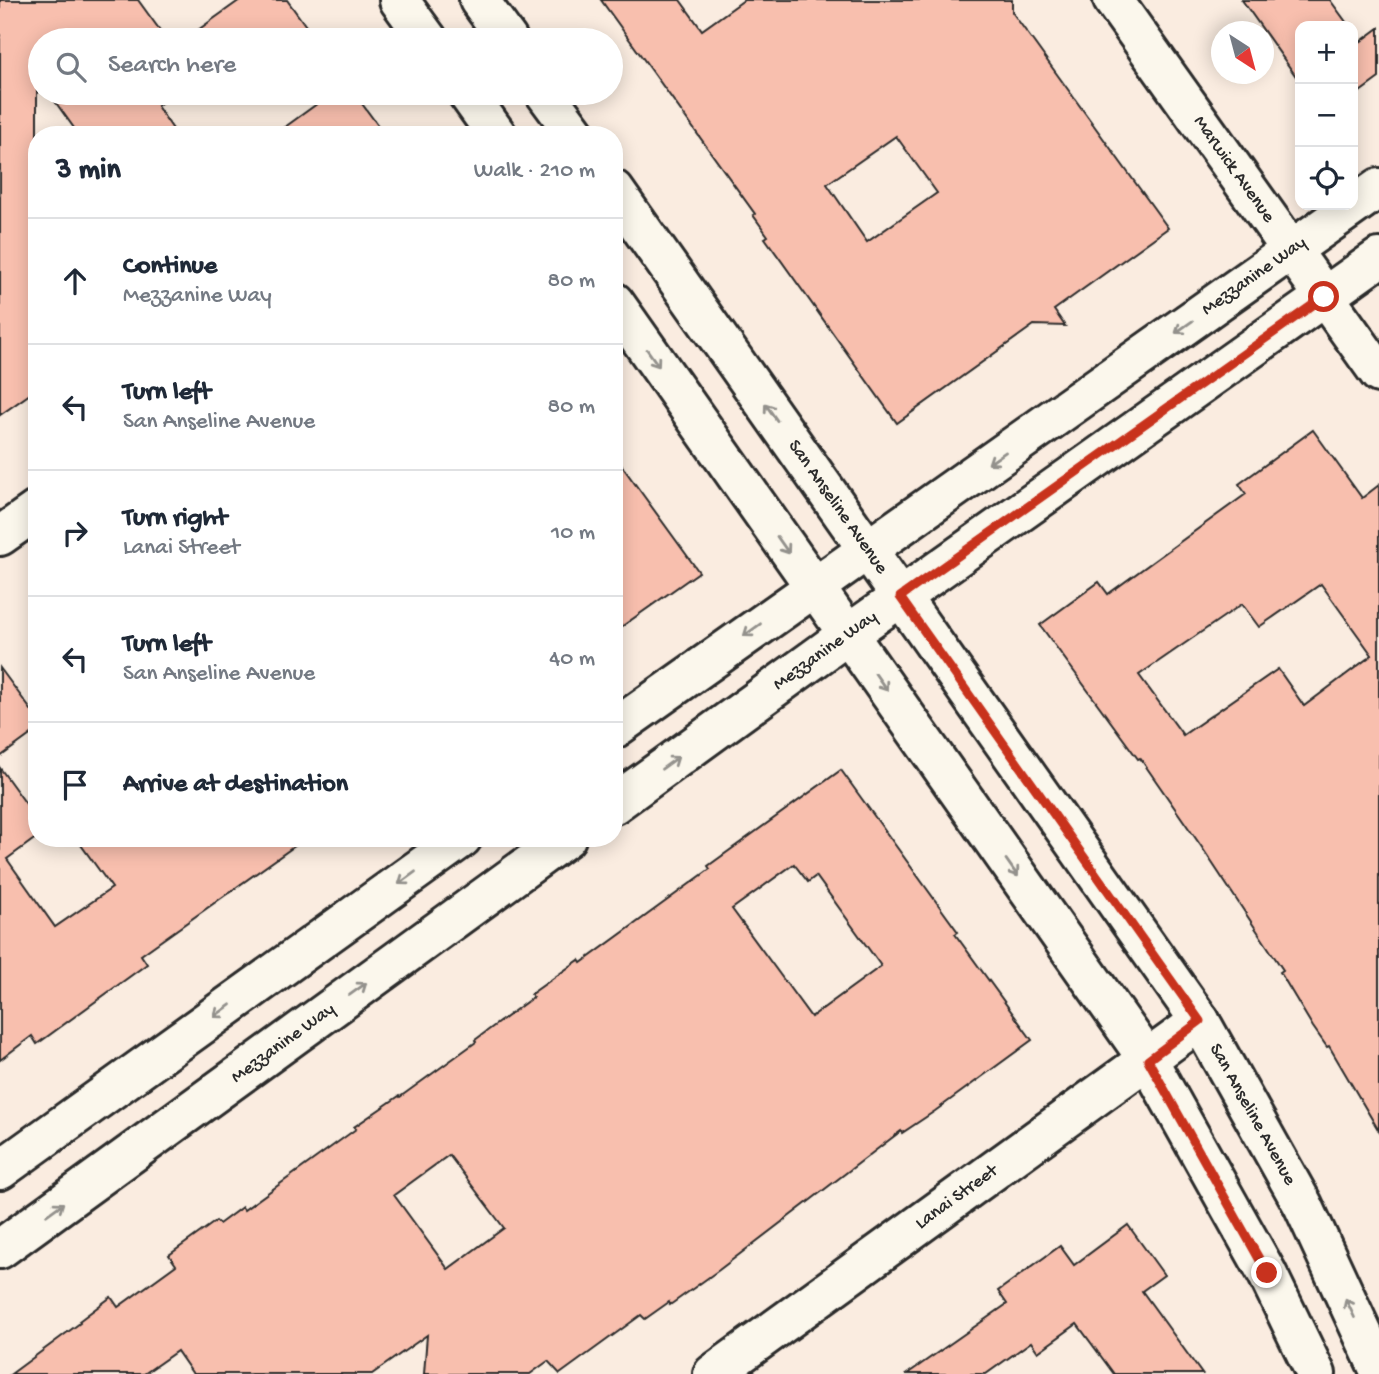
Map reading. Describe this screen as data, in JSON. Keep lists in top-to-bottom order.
{
  "streets": {
    "street": [
      "Marwick Avenue",
      "Mezzanine Way",
      "San Anseline Avenue",
      "Lanai Street"
    ]
  },
  "crossings": [
    ["Marwick Avenue", "Mezzanine Way"],
    ["Mezzanine Way", "San Anseline Avenue"],
    ["San Anseline Avenue", "Lanai Street"]
  ],
  "north": "bottom right",
  "page": {
    "map_buttons": ["+", "−"],
    "search": "Search here",
    "heading": ["3 min", "Walk · 210 m"],
    "list": [
      ["Continue", "Mezzanine Way", "80 m"],
      ["Turn left", "San Anseline Avenue", "80 m"],
      ["Turn right", "Lanai Street", "10 m"],
      ["Turn left", "San Anseline Avenue", "40 m"],
      "Arrive at destination"
    ]
  }
}
